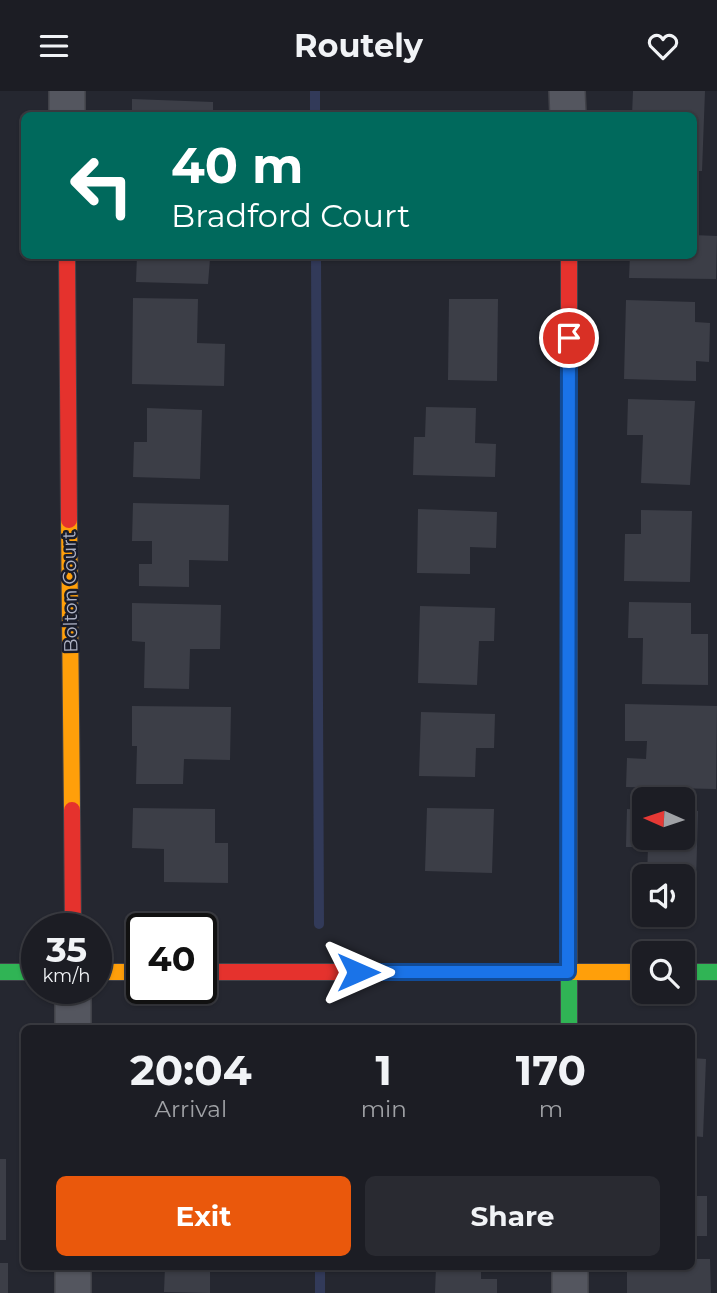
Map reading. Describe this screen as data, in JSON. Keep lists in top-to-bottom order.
{
  "streets": {
    "street": ["Bolton Court"]
  },
  "north": "left",
  "page": {
    "header": "Routely",
    "turn": ["40 m", "Bradford Court"],
    "speed": "35 km/h",
    "limit": "40",
    "eta": [
      "20:04",
      "Arrival",
      "1",
      "min",
      "170",
      "m"
    ],
    "buttons": ["Exit", "Share"]
  }
}
